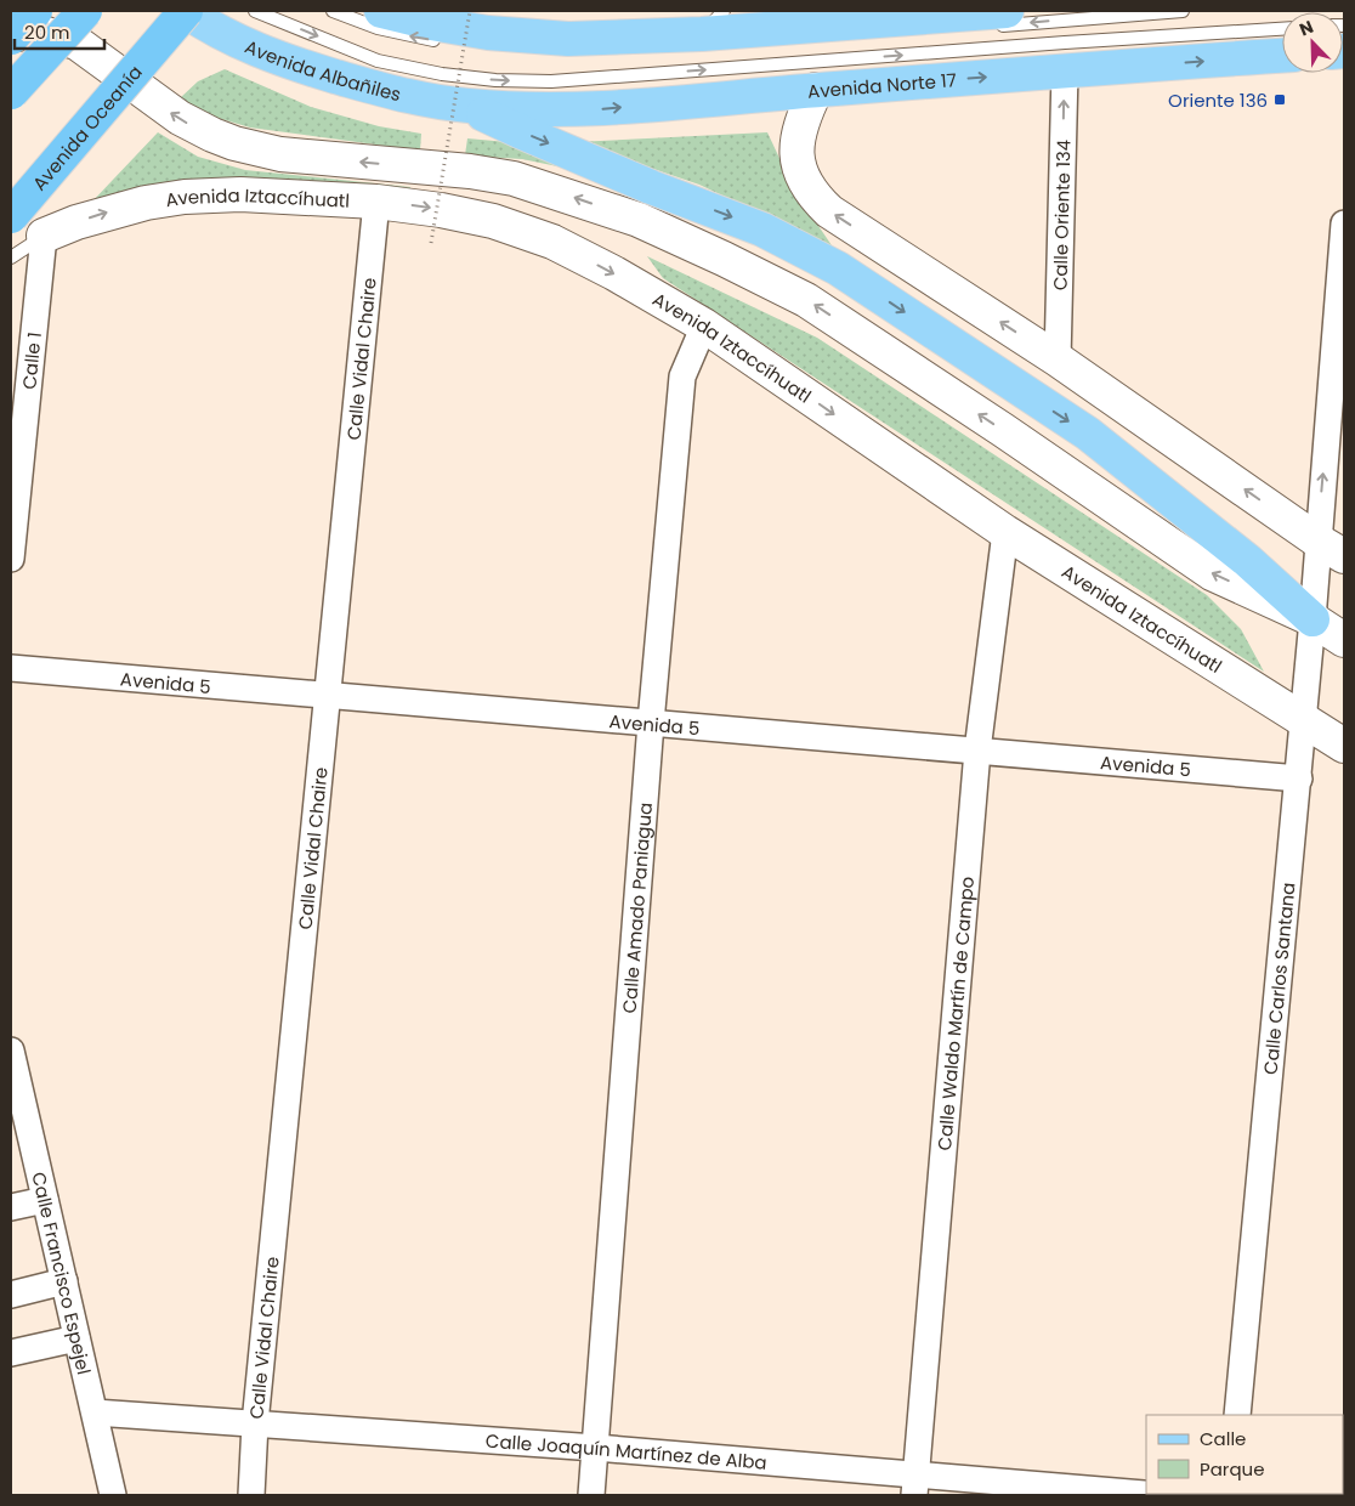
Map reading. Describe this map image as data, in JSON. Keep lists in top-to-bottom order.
{
  "streets": {
    "highway": ["Avenida Oceanía"],
    "main road": ["Avenida Albañiles", "Avenida Norte 17", "Avenida Iztaccíhuatl"],
    "street": [
      "Calle Oriente 134",
      "Calle Vidal Chaire",
      "Calle 1",
      "Avenida 5",
      "Calle Amado Paniagua",
      "Calle Carlos Santana",
      "Calle Waldo Martín de Campo",
      "Calle Francisco Espejel",
      "Calle Joaquín Martínez de Alba"
    ]
  },
  "crossings": [
    ["Avenida Albañiles", "Avenida Norte 17"],
    ["Avenida Albañiles", "Avenida Oceanía"],
    ["Avenida Norte 17", "Calle Oriente 134"],
    ["Avenida Iztaccíhuatl", "Calle Vidal Chaire"],
    ["Avenida Iztaccíhuatl", "Calle 1"],
    ["Avenida Iztaccíhuatl", "Calle Amado Paniagua"],
    ["Avenida Iztaccíhuatl", "Calle Carlos Santana"],
    ["Avenida Iztaccíhuatl", "Calle Waldo Martín de Campo"],
    ["Calle Vidal Chaire", "Avenida 5"],
    ["Calle Vidal Chaire", "Calle Joaquín Martínez de Alba"],
    ["Avenida 5", "Calle Amado Paniagua"],
    ["Avenida 5", "Calle Carlos Santana"],
    ["Avenida 5", "Calle Waldo Martín de Campo"],
    ["Calle Amado Paniagua", "Calle Joaquín Martínez de Alba"],
    ["Calle Waldo Martín de Campo", "Calle Joaquín Martínez de Alba"],
    ["Calle Francisco Espejel", "Calle Joaquín Martínez de Alba"]
  ],
  "one_way": ["Calle Oriente 134"],
  "places": {
    "transit": ["Oriente 136"]
  },
  "legend": ["Calle", "Parque"],
  "scale_bar": "20 m",
  "north": "top left"
}
